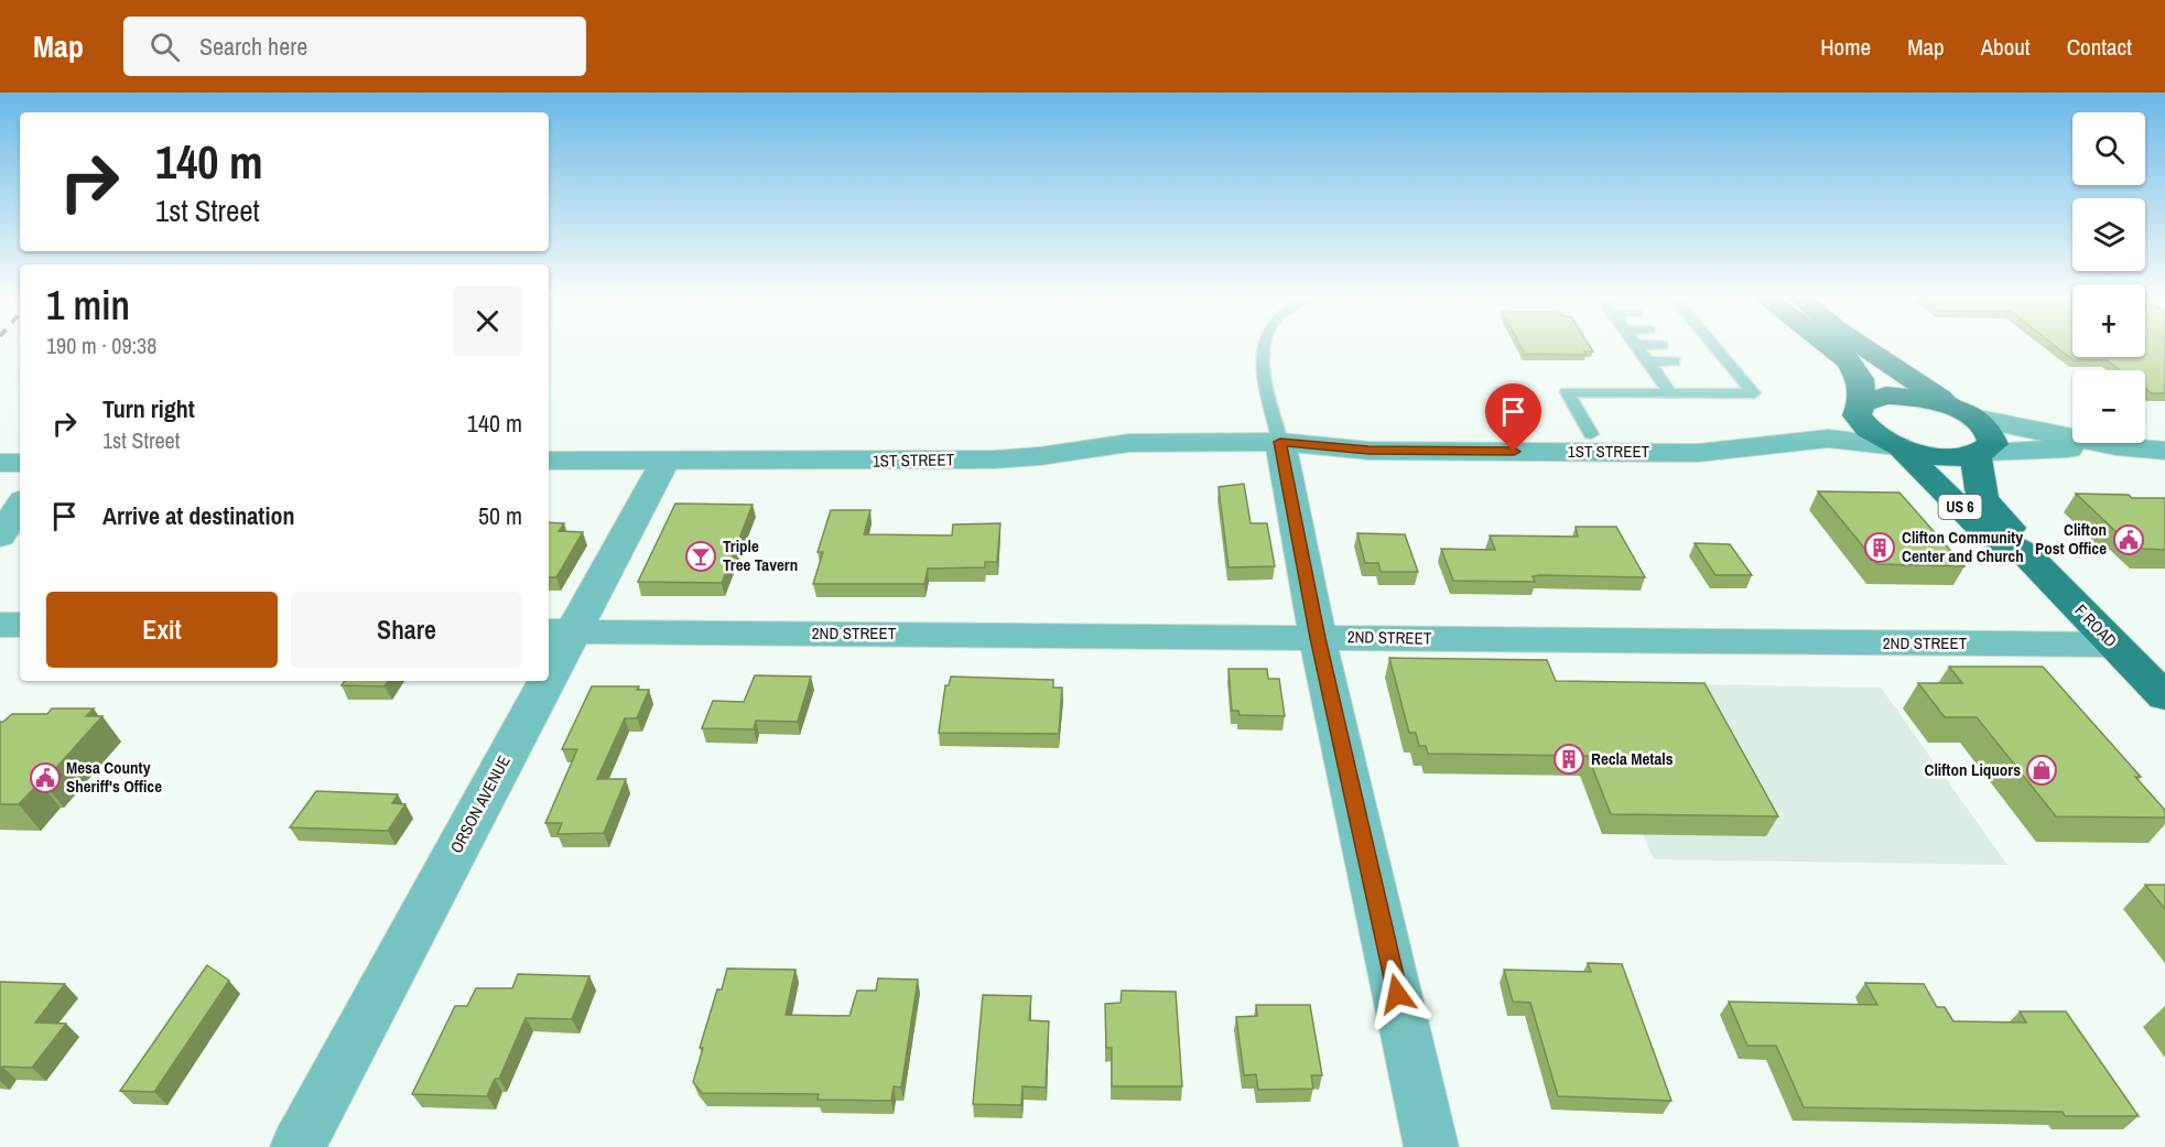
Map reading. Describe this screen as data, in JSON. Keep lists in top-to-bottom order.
{
  "streets": {
    "main road": ["US 6", "F ROAD"],
    "street": ["1ST STREET", "2ND STREET", "ORSON AVENUE"]
  },
  "crossings": [
    ["1ST STREET", "US 6"],
    ["1ST STREET", "F ROAD"],
    ["1ST STREET", "ORSON AVENUE"],
    ["US 6", "F ROAD"],
    ["F ROAD", "2ND STREET"],
    ["2ND STREET", "ORSON AVENUE"]
  ],
  "places": {
    "public building": ["Clifton Post Office", "Mesa County Sheriff's Office"],
    "building": ["Clifton Community Center and Church", "Recla Metals"],
    "bar": ["Triple Tree Tavern"],
    "shop": ["Clifton Liquors"]
  },
  "page": {
    "header": "Map",
    "search": "Search here",
    "nav": [
      "Home",
      "Map",
      "About",
      "Contact"
    ],
    "map_buttons": ["+", "−"],
    "turn": ["140 m", "1st Street"],
    "heading": ["1 min", "190 m · 09:38"],
    "list": [
      {
        "name": "Turn right",
        "note": "1st Street",
        "value": "140 m"
      },
      {
        "name": "Arrive at destination",
        "value": "50 m"
      }
    ],
    "buttons": ["Exit", "Share"]
  }
}
